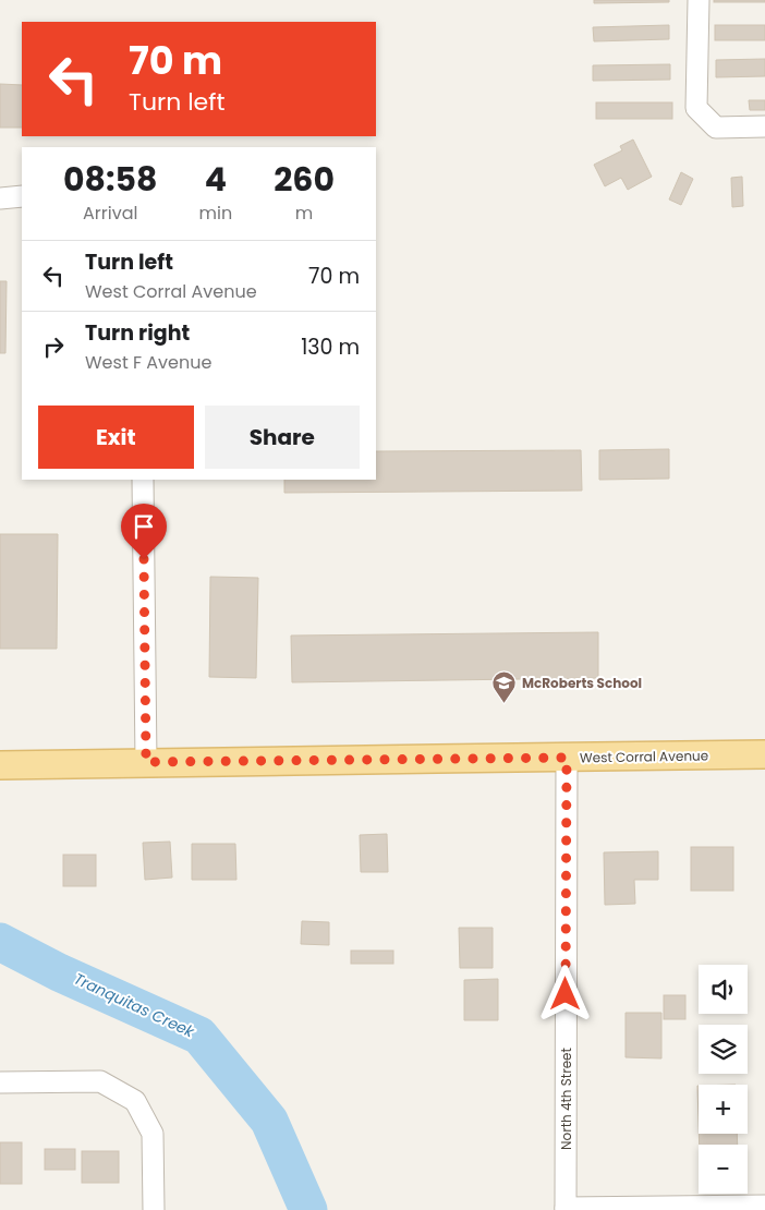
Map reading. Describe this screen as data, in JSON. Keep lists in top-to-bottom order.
{
  "streets": {
    "main road": ["West Corral Avenue"],
    "street": ["North 4th Street"]
  },
  "crossings": [
    ["West Corral Avenue", "North 4th Street"]
  ],
  "water": ["Tranquitas Creek"],
  "places": {
    "school or university": ["McRoberts School"]
  },
  "page": {
    "turn": ["70 m", "Turn left"],
    "eta": [
      "08:58",
      "Arrival",
      "4",
      "min",
      "260",
      "m"
    ],
    "list": [
      {
        "name": "Turn left",
        "note": "West Corral Avenue",
        "value": "70 m"
      },
      {
        "name": "Turn right",
        "note": "West F Avenue",
        "value": "130 m"
      }
    ],
    "buttons": ["Exit", "Share"],
    "map_buttons": ["+", "−"]
  }
}
